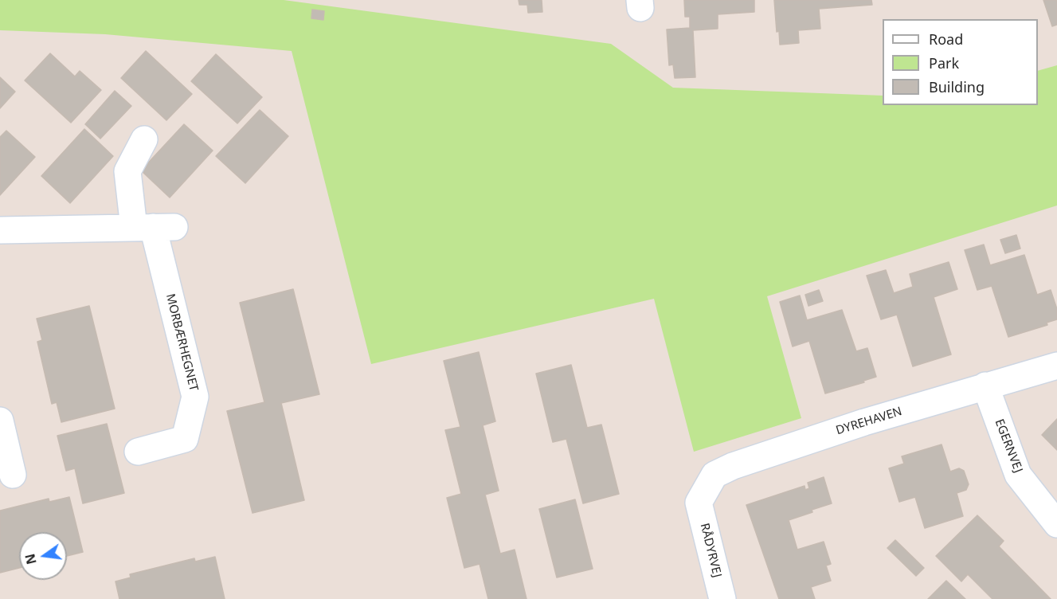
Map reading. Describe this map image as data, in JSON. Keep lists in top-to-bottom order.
{
  "streets": {
    "street": [
      "MORBÆRHEGNET",
      "DYREHAVEN",
      "EGERNVEJ",
      "RÅDYRVEJ"
    ]
  },
  "crossings": [
    ["DYREHAVEN", "EGERNVEJ"],
    ["DYREHAVEN", "RÅDYRVEJ"]
  ],
  "legend": ["Road", "Park", "Building"],
  "north": "left"
}
